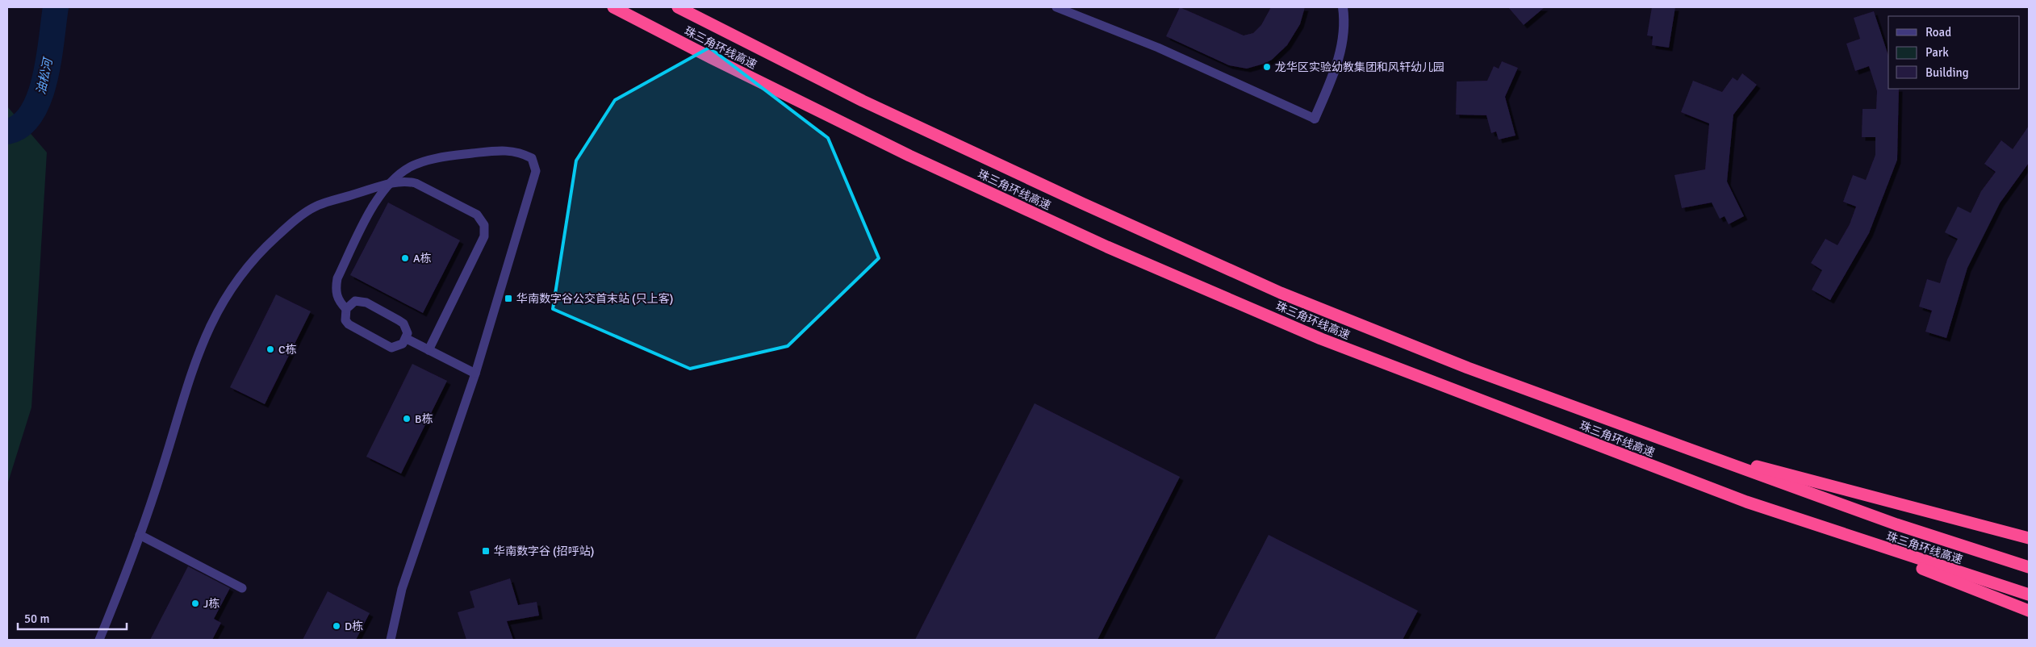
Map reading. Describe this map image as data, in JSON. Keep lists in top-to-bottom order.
{
  "streets": {
    "highway": ["珠三角环线高速"]
  },
  "water": ["油松河"],
  "places": {
    "other": [
      "龙华区实验幼教集团和风轩幼儿园",
      "A栋",
      "C栋",
      "B栋",
      "J栋",
      "D栋"
    ],
    "transit": ["华南数字谷公交首末站 (只上客)", "华南数字谷 (招呼站)"]
  },
  "legend": ["Road", "Park", "Building"],
  "scale_bar": "50 m"
}
